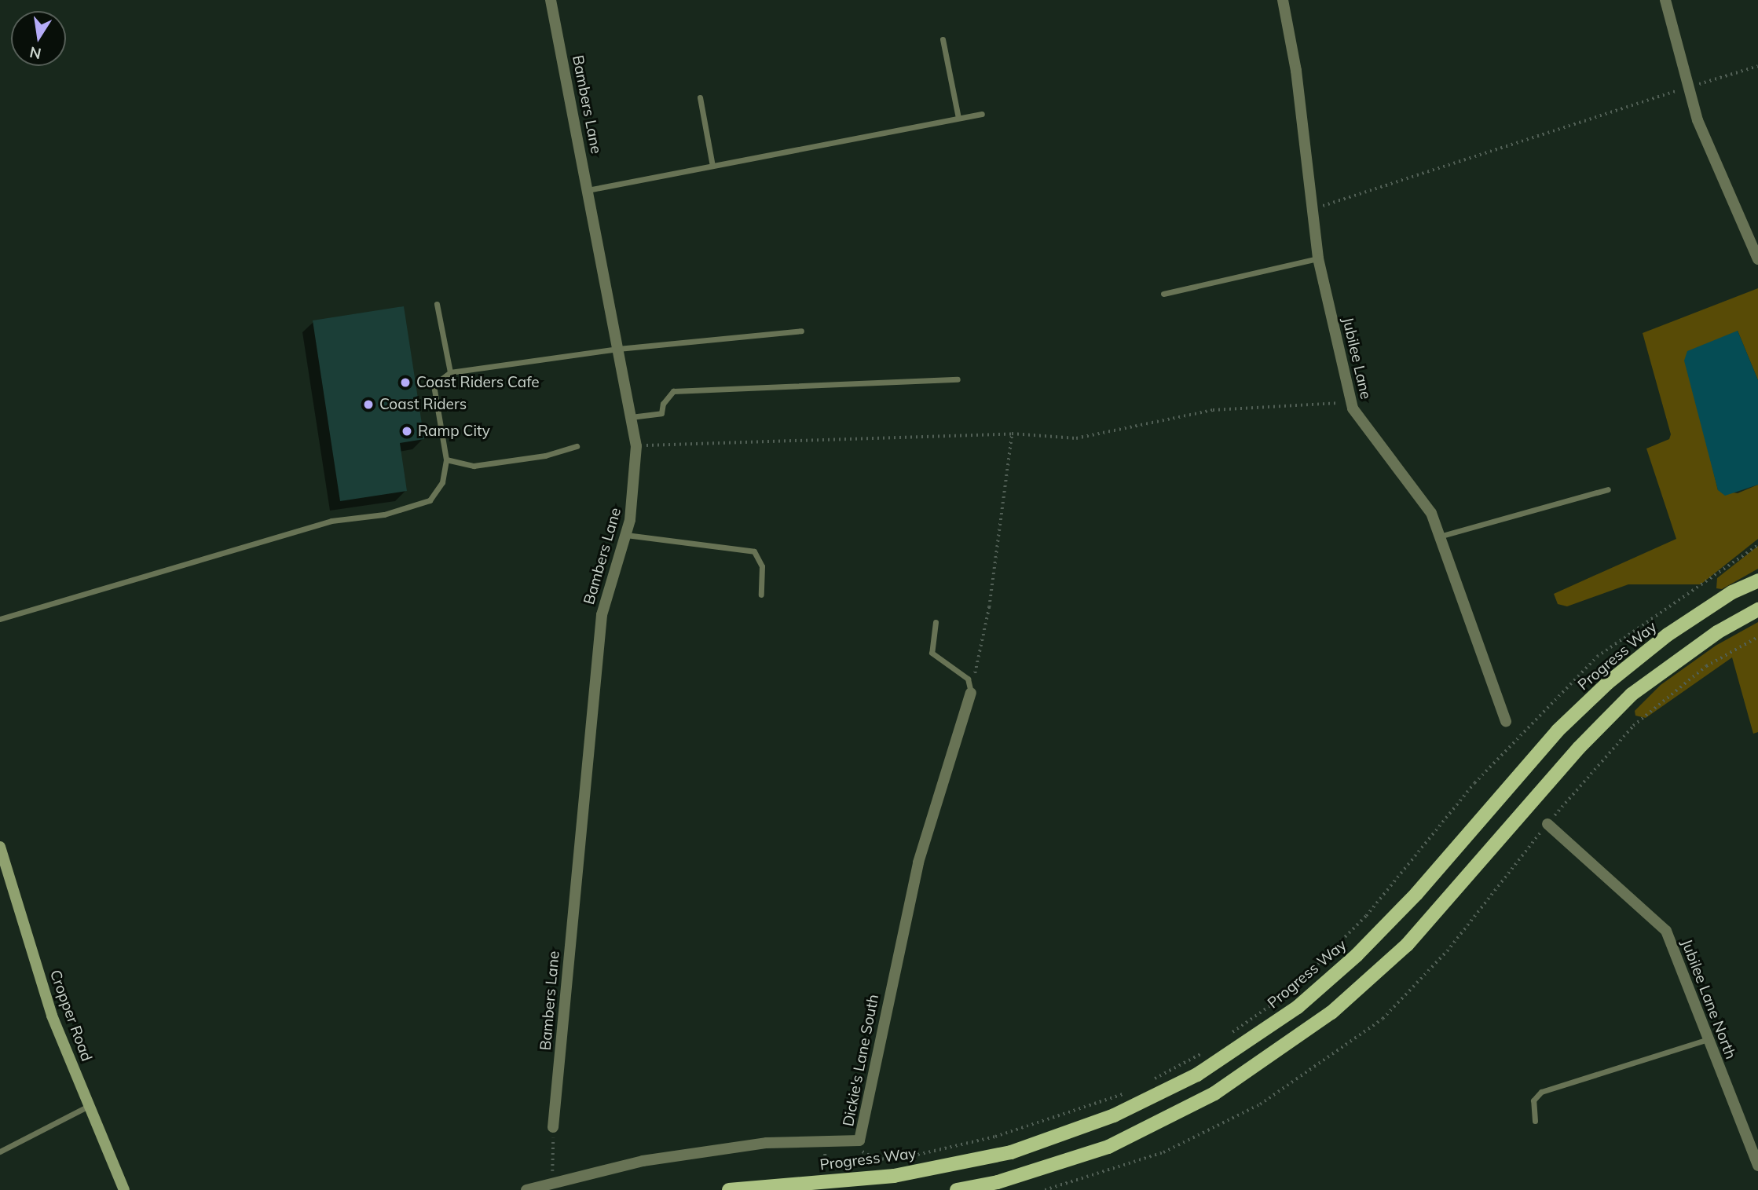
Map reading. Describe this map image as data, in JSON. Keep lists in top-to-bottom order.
{
  "streets": {
    "main road": ["Progress Way"],
    "street": [
      "Bambers Lane",
      "Jubilee Lane",
      "Jubilee Lane North",
      "Cropper Road",
      "Dickie's Lane South"
    ]
  },
  "places": ["Coast Riders Cafe", "Coast Riders", "Ramp City"],
  "north": "bottom"
}
